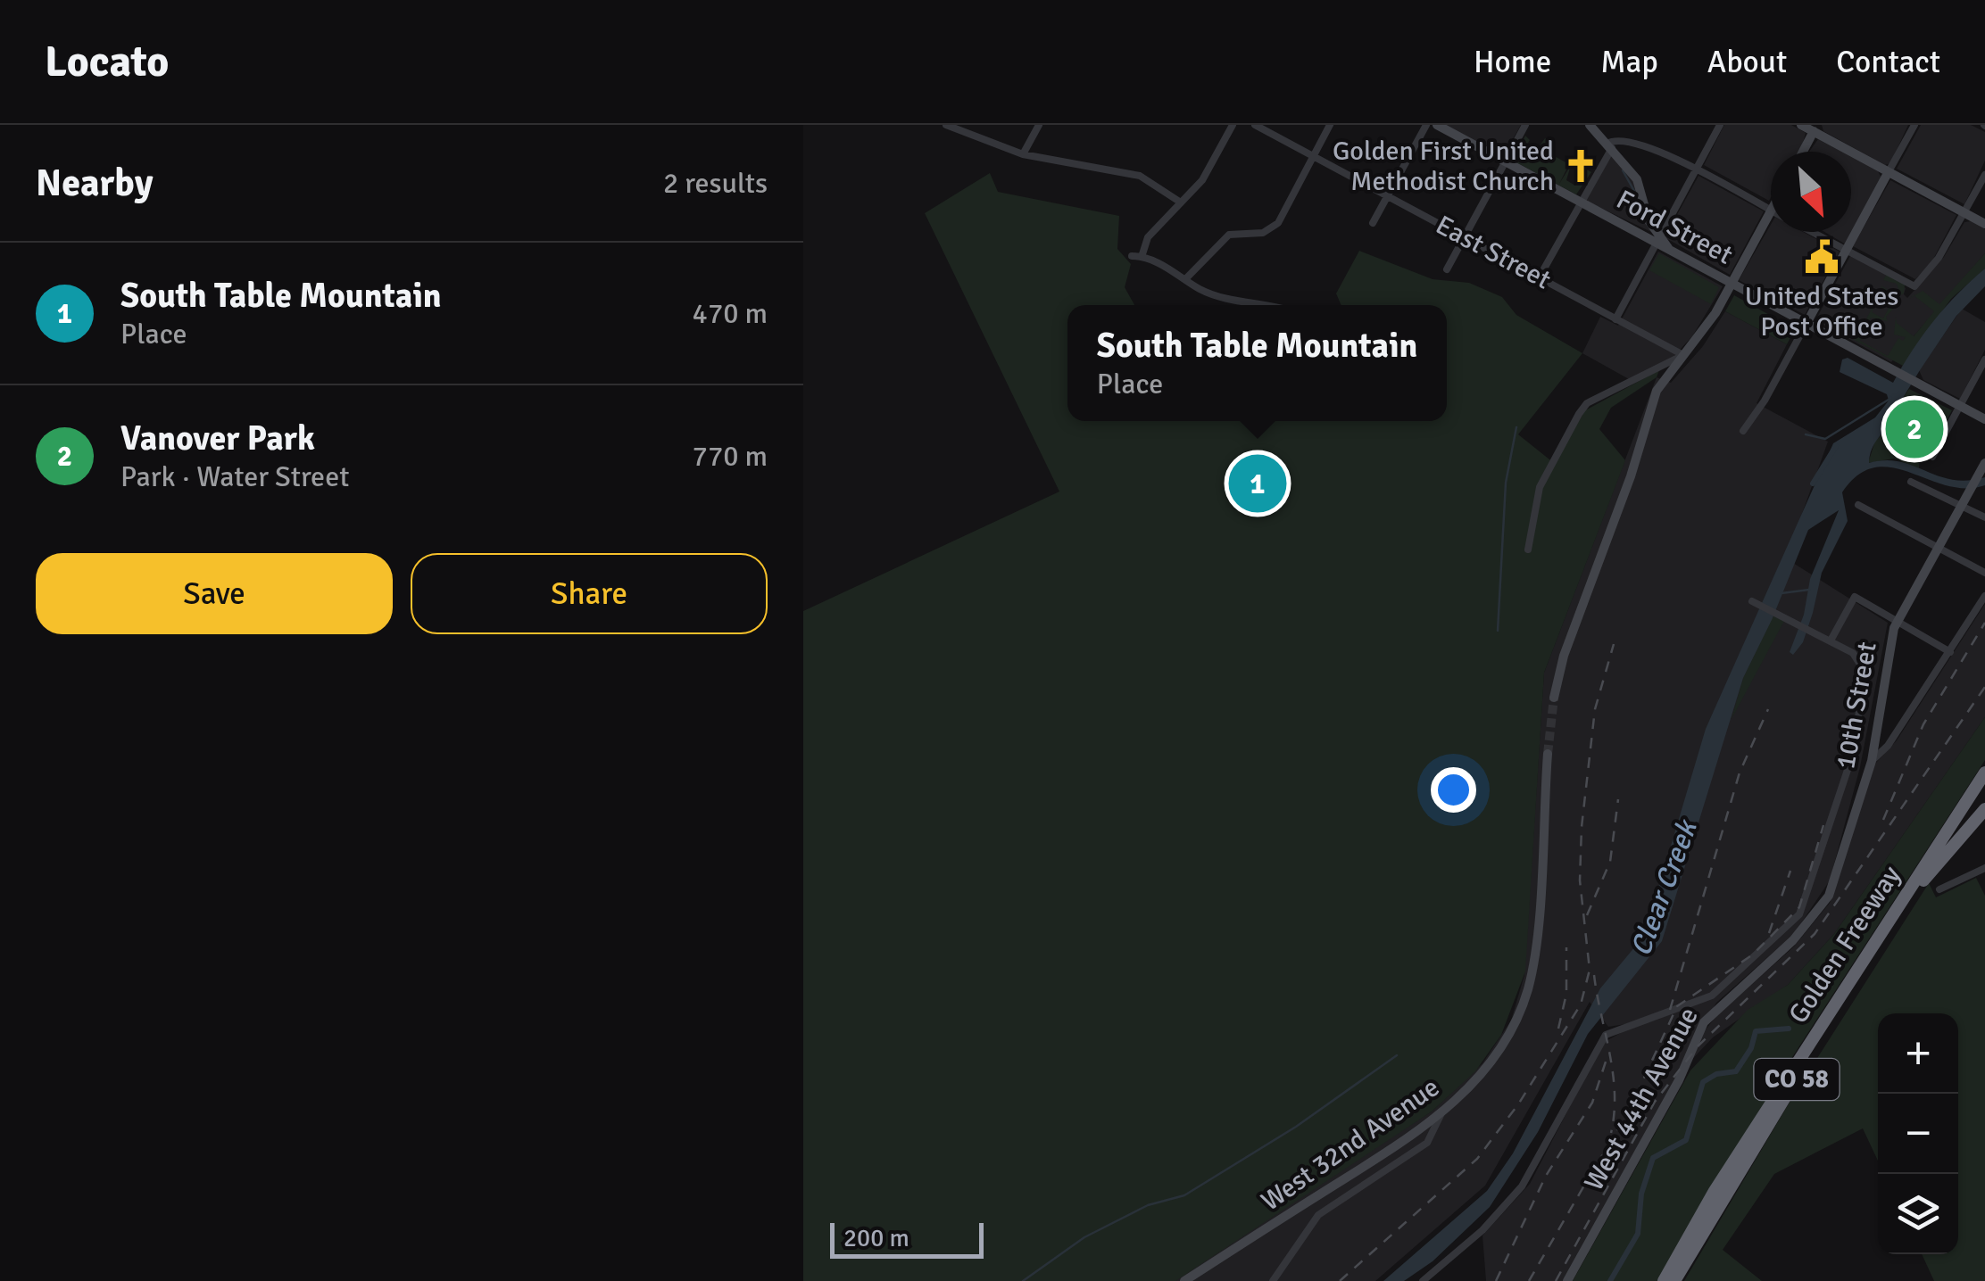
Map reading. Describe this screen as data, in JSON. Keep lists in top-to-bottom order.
{
  "streets": {
    "highway": ["Golden Freeway", "CO 58"],
    "street": [
      "Ford Street",
      "East Street",
      "10th Street",
      "West 44th Avenue",
      "West 32nd Avenue"
    ]
  },
  "crossings": [
    ["10th Street", "West 44th Avenue"]
  ],
  "water": ["Clear Creek"],
  "places": {
    "church": ["Golden First United Methodist Church"],
    "public building": ["United States Post Office"]
  },
  "scale_bar": "200 m",
  "north": "bottom right",
  "page": {
    "header": "Locato",
    "nav": [
      "Home",
      "Map",
      "About",
      "Contact"
    ],
    "heading": ["Nearby", "2 results"],
    "list": [
      {
        "mark": "1",
        "name": "South Table Mountain",
        "note": "Place",
        "value": "470 m"
      },
      {
        "mark": "2",
        "name": "Vanover Park",
        "note": "Park · Water Street",
        "value": "770 m"
      }
    ],
    "popup": ["South Table Mountain", "Place"],
    "pins": ["2", "1"],
    "buttons": ["Save", "Share"],
    "map_buttons": ["+", "−"],
    "scale": "200 m"
  }
}
